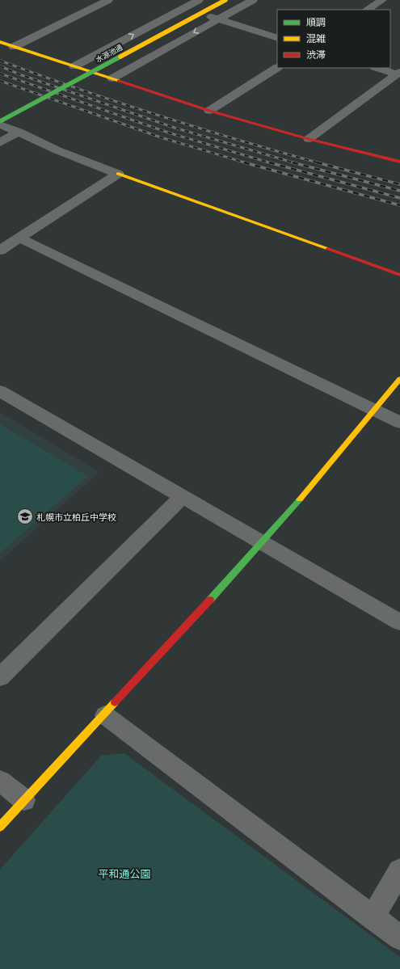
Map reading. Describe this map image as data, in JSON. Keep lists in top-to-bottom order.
{
  "streets": {
    "street": ["水源池通"]
  },
  "parks": ["平和通公園"],
  "places": {
    "school or university": ["札幌市立柏丘中学校"]
  },
  "legend": ["順調", "混雑", "渋滞"]
}
